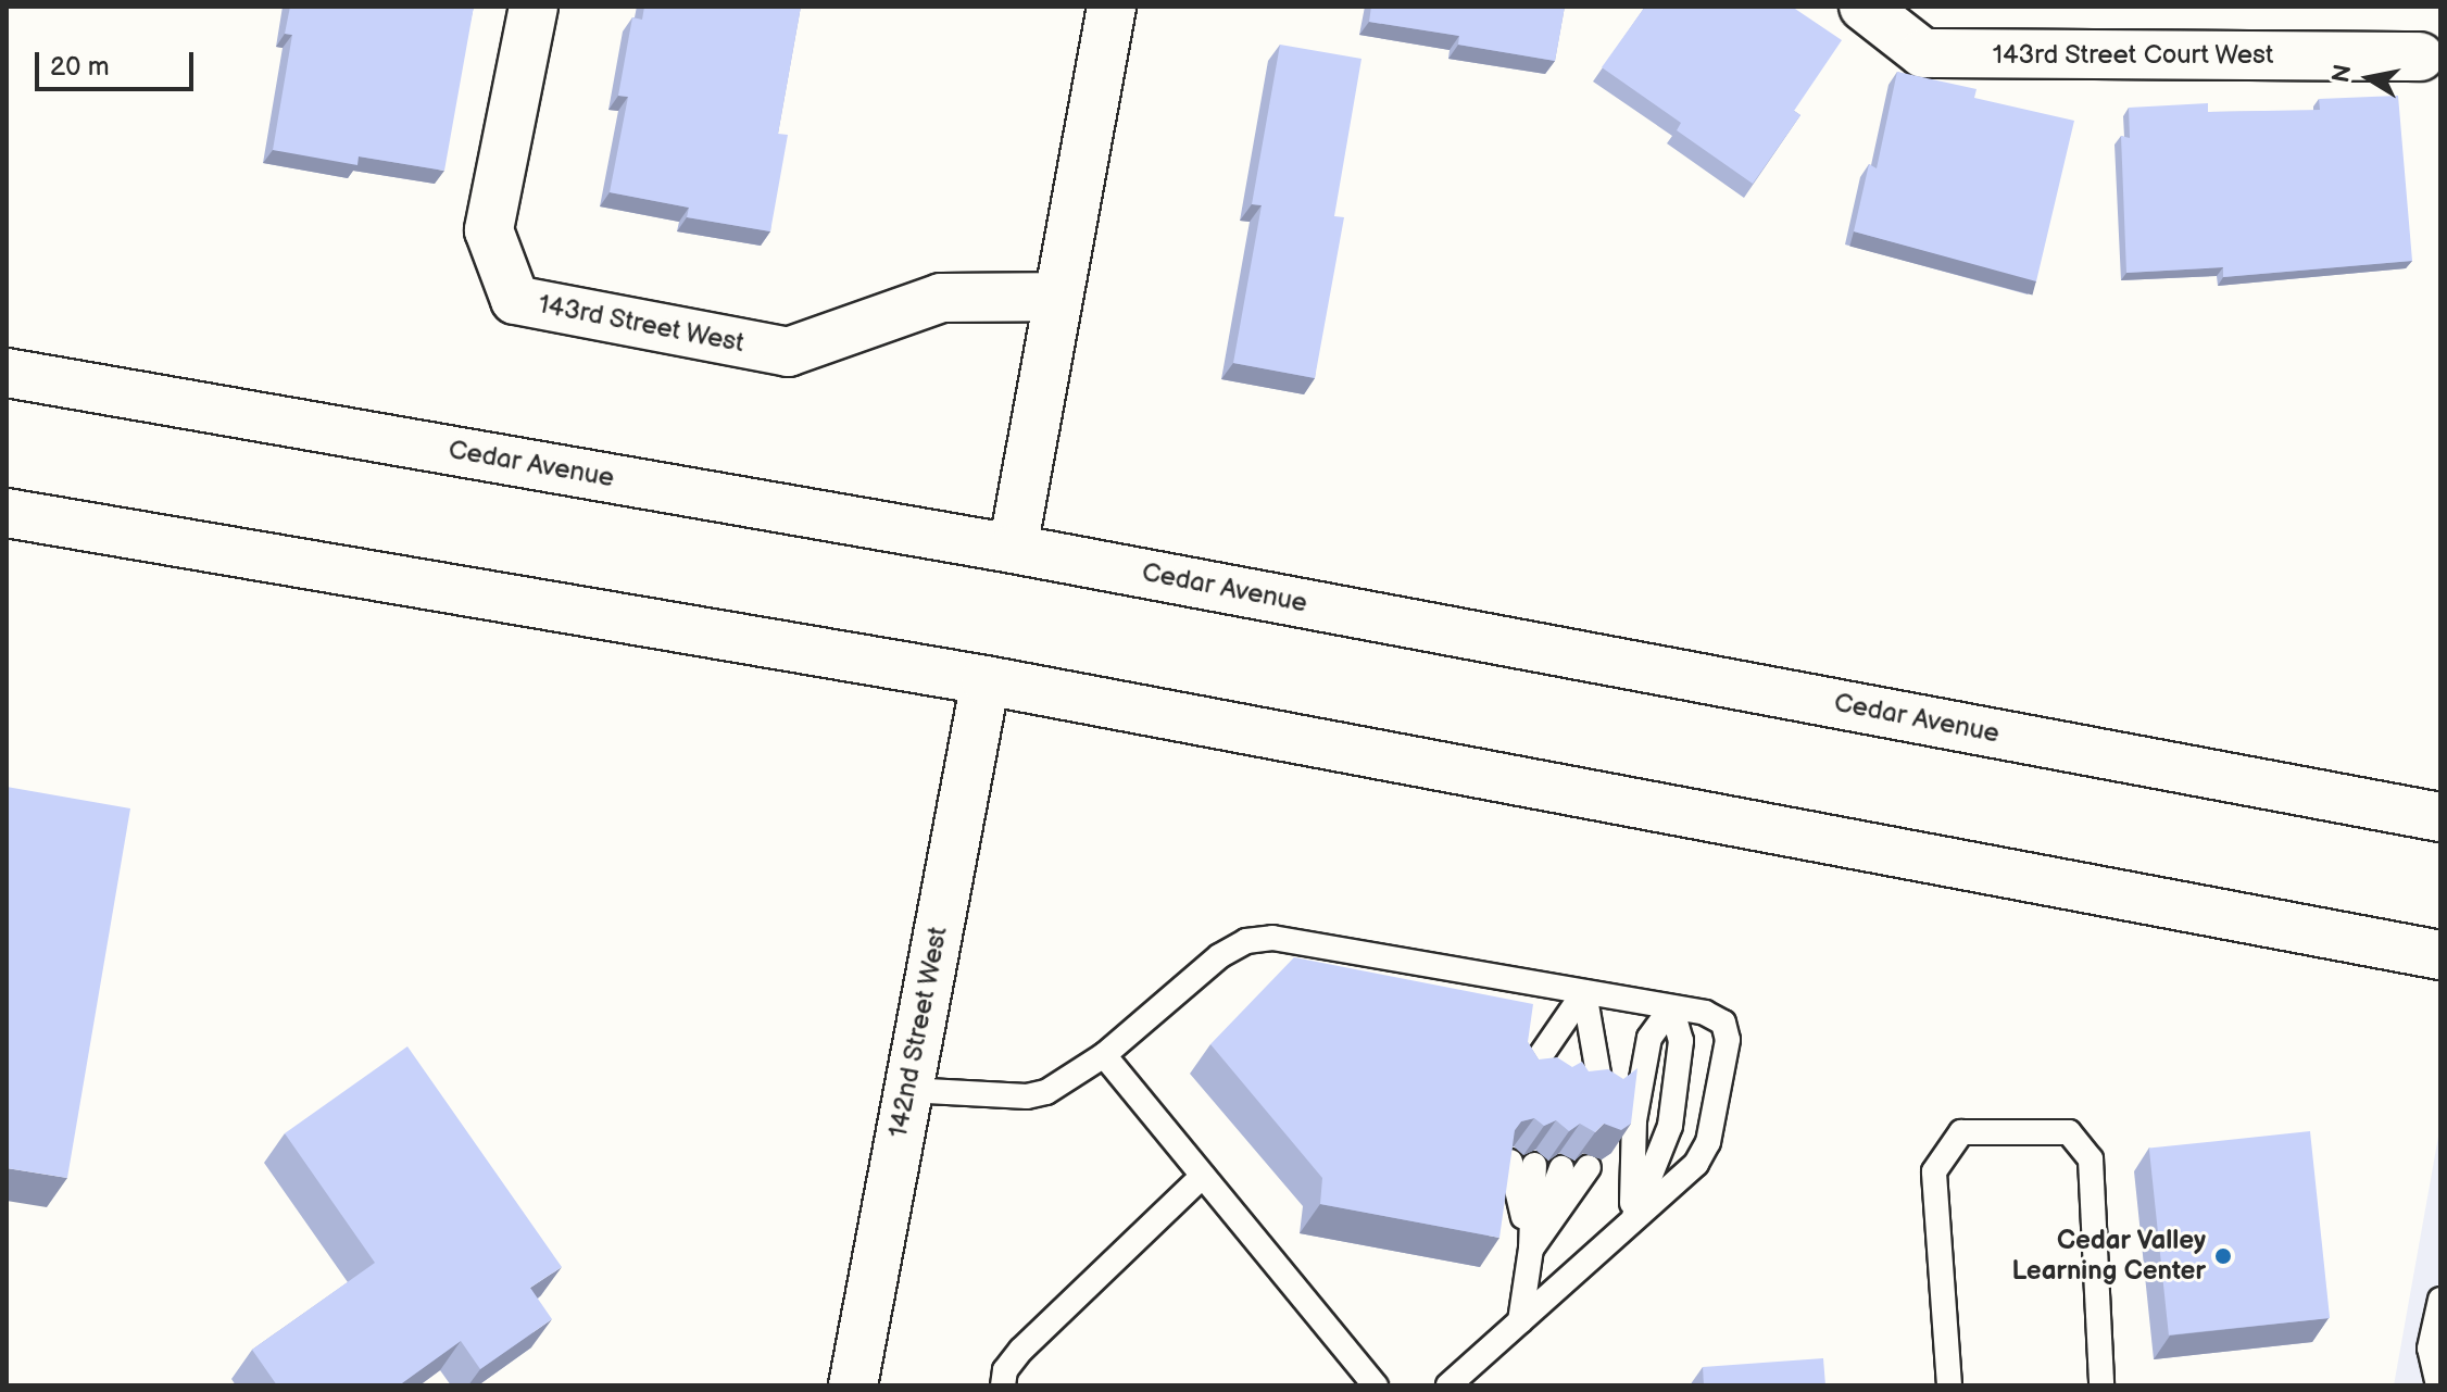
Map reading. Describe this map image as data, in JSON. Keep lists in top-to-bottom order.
{
  "streets": {
    "main road": [
      "143rd Street Court West",
      "143rd Street West",
      "Cedar Avenue",
      "142nd Street West"
    ]
  },
  "places": ["Cedar Valley Learning Center"],
  "scale_bar": "20 m",
  "north": "left"
}
